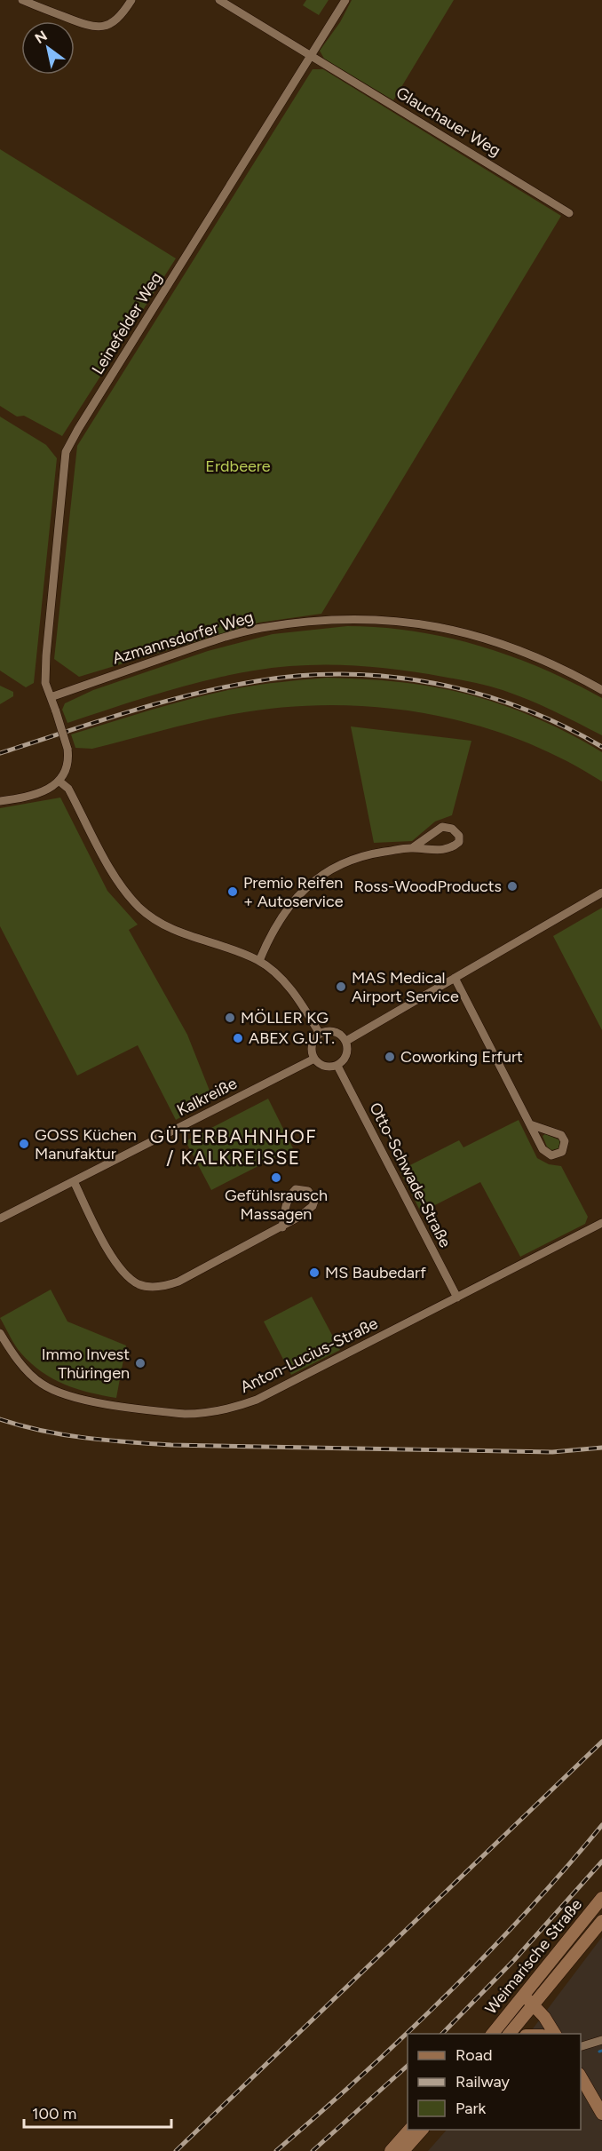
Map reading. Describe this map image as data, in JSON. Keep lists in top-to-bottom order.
{
  "streets": {
    "main road": ["Weimarische Straße"],
    "street": [
      "Glauchauer Weg",
      "Leinefelder Weg",
      "Azmannsdorfer Weg",
      "Kalkreiße",
      "Otto-Schwade-Straße",
      "Anton-Lucius-Straße"
    ]
  },
  "crossings": [
    ["Glauchauer Weg", "Leinefelder Weg"],
    ["Leinefelder Weg", "Azmannsdorfer Weg"],
    ["Kalkreiße", "Otto-Schwade-Straße"],
    ["Otto-Schwade-Straße", "Anton-Lucius-Straße"]
  ],
  "districts": ["GÜTERBAHNHOF / KALKREISSE"],
  "parks": ["Erdbeere"],
  "places": [
    "Ross-WoodProducts",
    "Premio Reifen + Autoservice",
    "MAS Medical Airport Service",
    "MÖLLER KG",
    "ABEX G.U.T.",
    "Coworking Erfurt",
    "GOSS Küchen Manufaktur",
    "Gefühlsrausch Massagen",
    "MS Baubedarf",
    "Immo Invest Thüringen"
  ],
  "legend": ["Road", "Railway", "Park"],
  "scale_bar": "100 m",
  "north": "top left"
}
